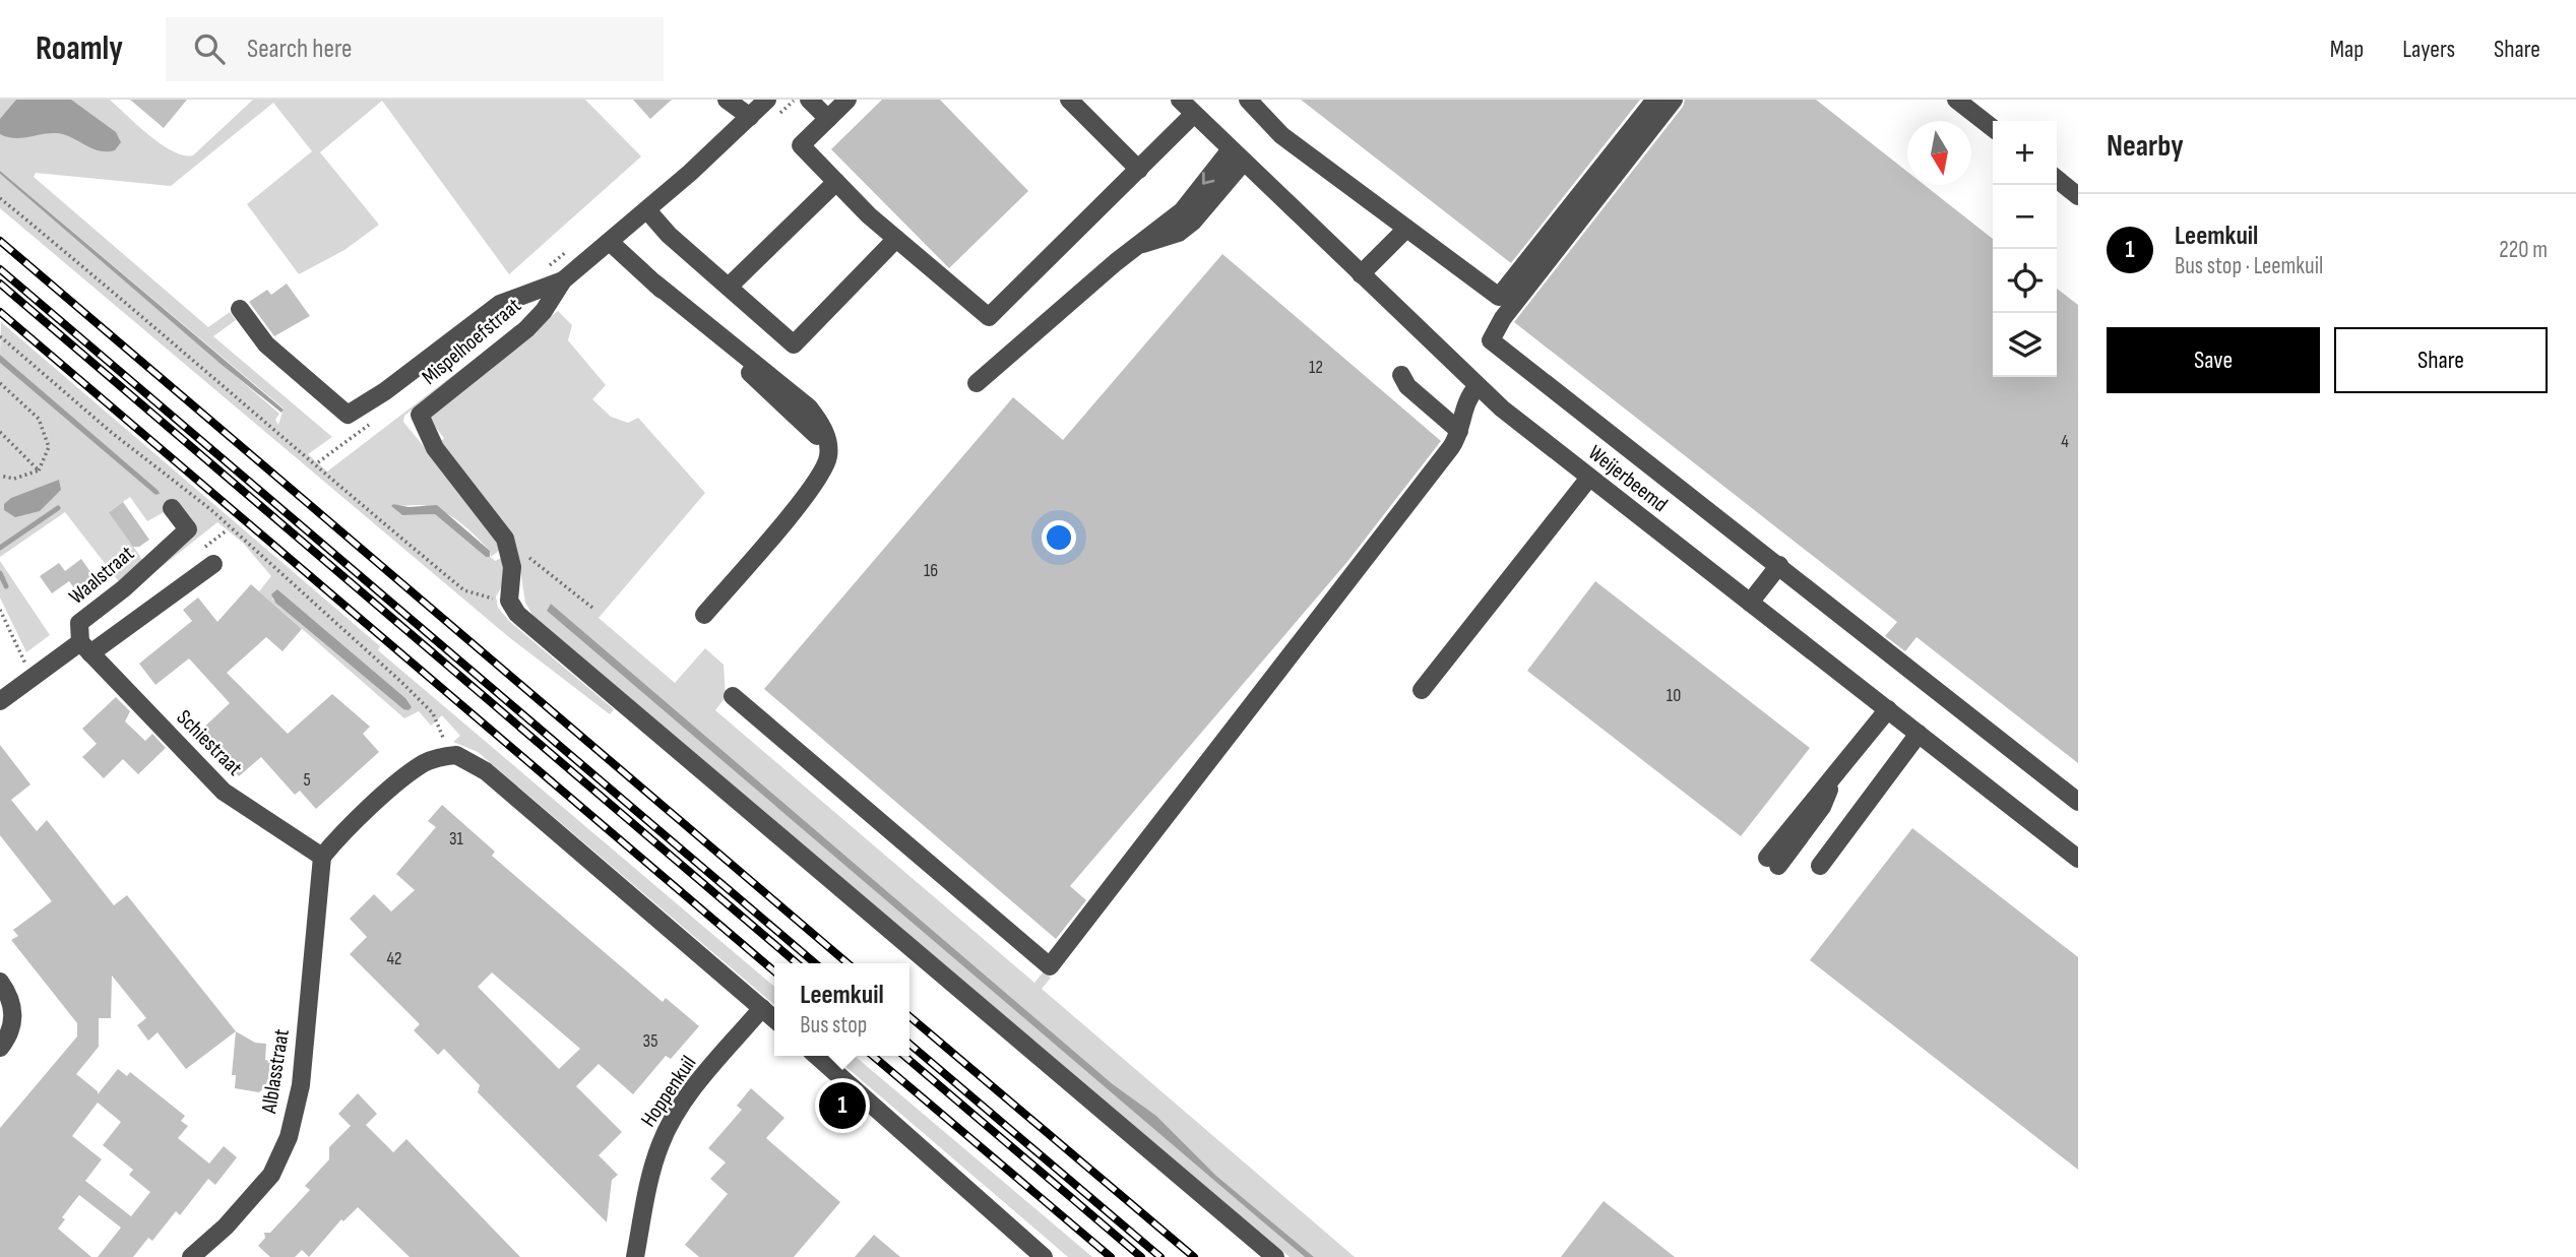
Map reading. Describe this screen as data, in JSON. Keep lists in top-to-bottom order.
{
  "streets": {
    "street": [
      "Mispelhoefstraat",
      "Weijerbeemd",
      "Waalstraat",
      "Schiestraat",
      "Alblasstraat",
      "Hoppenkuil"
    ]
  },
  "crossings": [
    ["Waalstraat", "Schiestraat"],
    ["Schiestraat", "Alblasstraat"]
  ],
  "house_numbers": [
    "12",
    "4",
    "16",
    "10",
    "5",
    "31",
    "42",
    "35"
  ],
  "north": "bottom",
  "page": {
    "header": "Roamly",
    "search": "Search here",
    "nav": ["Map", "Layers", "Share"],
    "heading": "Nearby",
    "map_buttons": ["+", "−"],
    "list": [
      {
        "mark": "1",
        "name": "Leemkuil",
        "note": "Bus stop · Leemkuil",
        "value": "220 m"
      }
    ],
    "buttons": ["Save", "Share"],
    "popup": ["Leemkuil", "Bus stop"],
    "pins": "1"
  }
}
